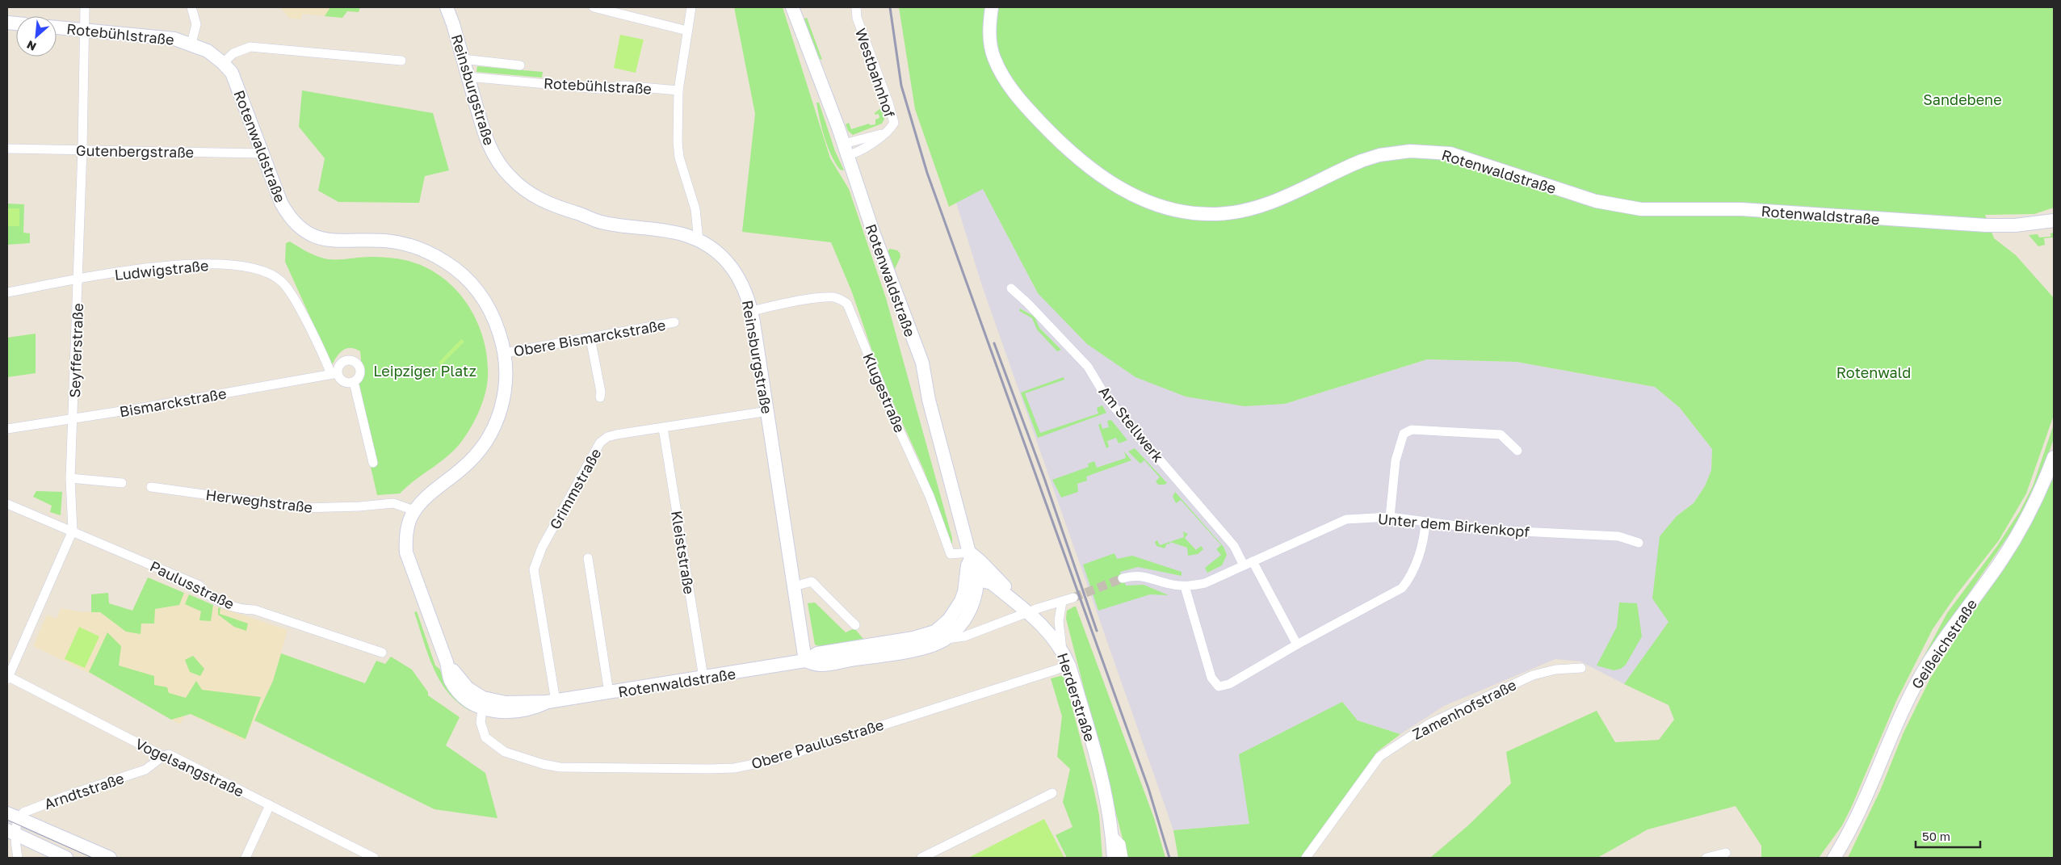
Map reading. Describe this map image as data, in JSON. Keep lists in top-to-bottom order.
{
  "streets": {
    "main road": [
      "Rotebühlstraße",
      "Reinsburgstraße",
      "Rotenwaldstraße",
      "Geißeichstraße",
      "Herderstraße"
    ],
    "street": [
      "Westbahnhof",
      "Gutenbergstraße",
      "Ludwigstraße",
      "Obere Bismarckstraße",
      "Seyfferstraße",
      "Klugestraße",
      "Bismarckstraße",
      "Am Stellwerk",
      "Grimmstraße",
      "Herweghstraße",
      "Unter dem Birkenkopf",
      "Kleiststraße",
      "Paulusstraße",
      "Zamenhofstraße",
      "Obere Paulusstraße",
      "Vogelsangstraße",
      "Arndtstraße"
    ]
  },
  "crossings": [
    ["Rotebühlstraße", "Reinsburgstraße"],
    ["Rotebühlstraße", "Rotenwaldstraße"],
    ["Rotebühlstraße", "Seyfferstraße"],
    ["Westbahnhof", "Rotenwaldstraße"],
    ["Reinsburgstraße", "Rotenwaldstraße"],
    ["Reinsburgstraße", "Klugestraße"],
    ["Reinsburgstraße", "Grimmstraße"],
    ["Rotenwaldstraße", "Gutenbergstraße"],
    ["Rotenwaldstraße", "Obere Bismarckstraße"],
    ["Rotenwaldstraße", "Klugestraße"],
    ["Rotenwaldstraße", "Grimmstraße"],
    ["Rotenwaldstraße", "Herweghstraße"],
    ["Rotenwaldstraße", "Kleiststraße"],
    ["Rotenwaldstraße", "Herderstraße"],
    ["Rotenwaldstraße", "Obere Paulusstraße"],
    ["Gutenbergstraße", "Seyfferstraße"],
    ["Ludwigstraße", "Seyfferstraße"],
    ["Ludwigstraße", "Bismarckstraße"],
    ["Seyfferstraße", "Bismarckstraße"],
    ["Seyfferstraße", "Paulusstraße"],
    ["Seyfferstraße", "Vogelsangstraße"],
    ["Am Stellwerk", "Unter dem Birkenkopf"],
    ["Grimmstraße", "Kleiststraße"],
    ["Herderstraße", "Obere Paulusstraße"],
    ["Vogelsangstraße", "Arndtstraße"]
  ],
  "parks": ["Sandebene", "Leipziger Platz", "Rotenwald"],
  "scale_bar": "50 m",
  "north": "bottom left"
}
